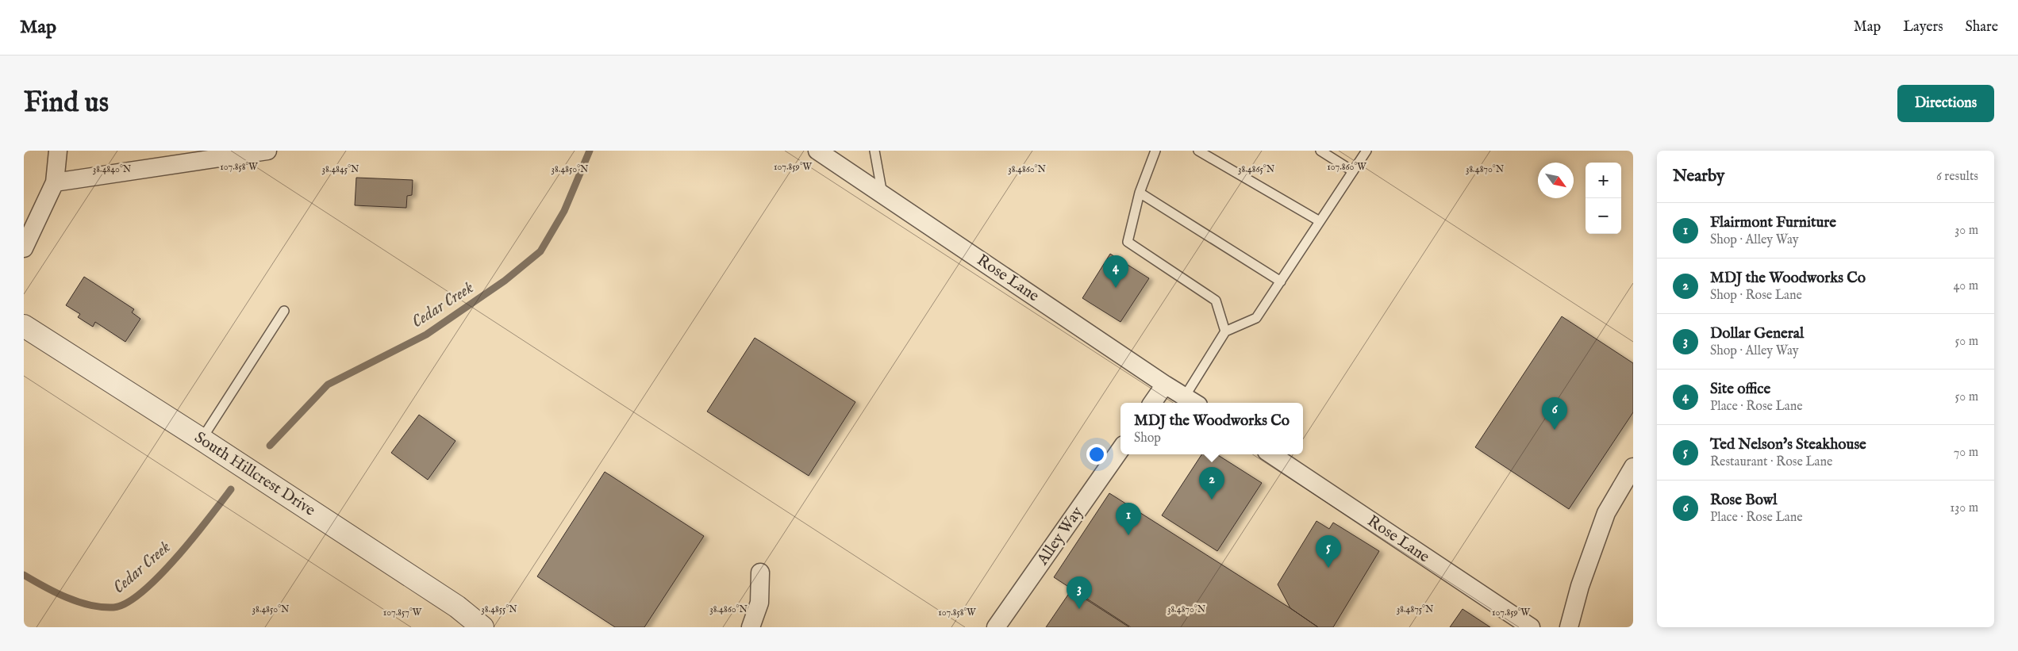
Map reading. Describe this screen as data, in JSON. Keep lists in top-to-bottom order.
{
  "streets": {
    "street": ["Rose Lane", "South Hillcrest Drive", "Alley Way"]
  },
  "water": ["Cedar Creek"],
  "north": "bottom right",
  "page": {
    "header": "Map",
    "nav": ["Map", "Layers", "Share"],
    "buttons": "Directions",
    "title": "Find us",
    "heading": ["Nearby", "6 results"],
    "map_buttons": ["+", "−"],
    "list": [
      {
        "mark": "1",
        "name": "Flairmont Furniture",
        "note": "Shop · Alley Way",
        "value": "30 m"
      },
      {
        "mark": "2",
        "name": "MDJ the Woodworks Co",
        "note": "Shop · Rose Lane",
        "value": "40 m"
      },
      {
        "mark": "3",
        "name": "Dollar General",
        "note": "Shop · Alley Way",
        "value": "50 m"
      },
      {
        "mark": "4",
        "name": "Site office",
        "note": "Place · Rose Lane",
        "value": "50 m"
      },
      {
        "mark": "5",
        "name": "Ted Nelson's Steakhouse",
        "note": "Restaurant · Rose Lane",
        "value": "70 m"
      },
      {
        "mark": "6",
        "name": "Rose Bowl",
        "note": "Place · Rose Lane",
        "value": "130 m"
      }
    ],
    "pins": [
      "4",
      "6",
      "2",
      "1",
      "5",
      "3"
    ],
    "popup": ["MDJ the Woodworks Co", "Shop"]
  },
  "coordinates": [
    "107.860°W",
    "107.858°W",
    "107.859°W",
    "38.4845°N",
    "38.4850°N",
    "38.4865°N",
    "38.4870°N",
    "38.4840°N",
    "38.4860°N",
    "38.4855°N",
    "38.4875°N",
    "107.857°W"
  ]
}
